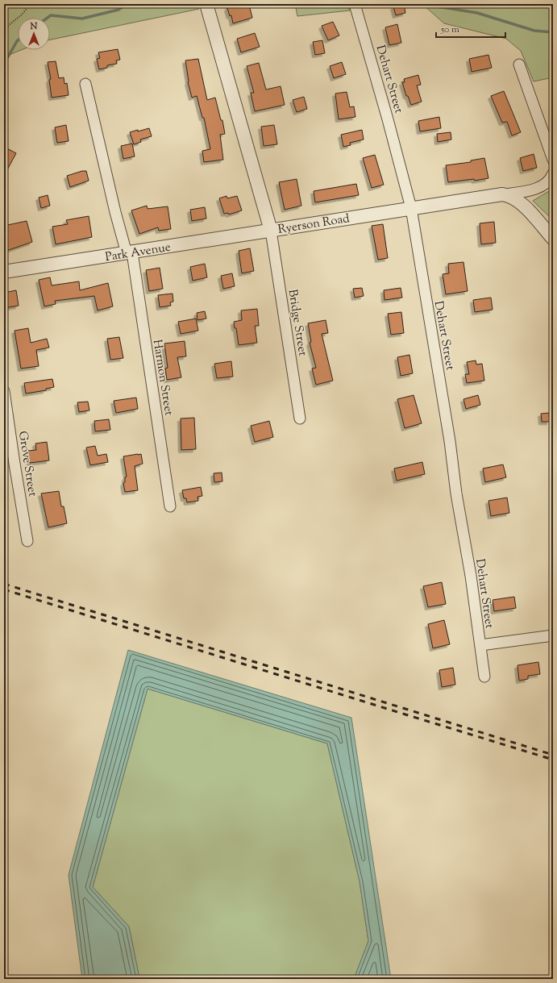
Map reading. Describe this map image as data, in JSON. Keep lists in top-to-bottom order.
{
  "streets": {
    "street": [
      "Dehart Street",
      "Ryerson Road",
      "Park Avenue",
      "Bridge Street",
      "Harmon Street",
      "Grove Street"
    ]
  },
  "crossings": [
    ["Dehart Street", "Ryerson Road"],
    ["Ryerson Road", "Park Avenue"],
    ["Ryerson Road", "Bridge Street"],
    ["Park Avenue", "Bridge Street"],
    ["Park Avenue", "Harmon Street"]
  ],
  "scale_bar": "50 m",
  "north": "top"
}
